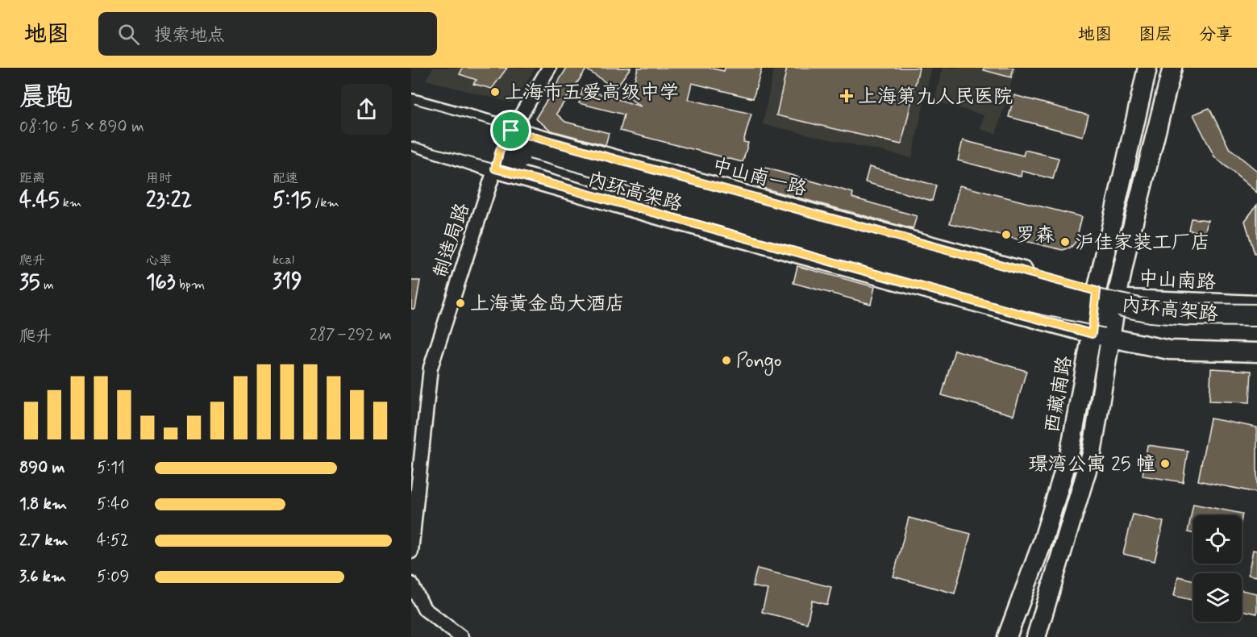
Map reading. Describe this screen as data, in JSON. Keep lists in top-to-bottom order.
{
  "streets": {
    "highway": ["内环高架路"],
    "main road": ["中山南一路", "中山南路", "西藏南路"],
    "street": ["制造局路"]
  },
  "crossings": [
    ["中山南一路", "制造局路"],
    ["中山南一路", "中山南路"],
    ["中山南一路", "西藏南路"],
    ["中山南路", "西藏南路"]
  ],
  "places": {
    "other": [
      "上海市五爱高级中学",
      "罗森",
      "沪佳家装工厂店",
      "上海黄金岛大酒店",
      "Pongo",
      "璟湾公寓 25 幢"
    ],
    "health": ["上海第九人民医院"]
  },
  "page": {
    "header": "地图",
    "search": "搜索地点",
    "nav": ["地图", "图层", "分享"],
    "heading": ["晨跑", "08:10 · 5 × 890 m"],
    "stats": [
      ["距离", "4.45 km"],
      ["用时", "23:22"],
      ["配速", "5:15 /km"],
      ["爬升", "35 m"],
      ["心率", "163 bpm"],
      ["kcal", "319"]
    ],
    "chart": ["爬升", "287–292 m"],
    "list": [
      {
        "name": "890 m",
        "note": "5:11"
      },
      {
        "name": "1.8 km",
        "note": "5:40"
      },
      {
        "name": "2.7 km",
        "note": "4:52"
      },
      {
        "name": "3.6 km",
        "note": "5:09"
      }
    ]
  }
}
